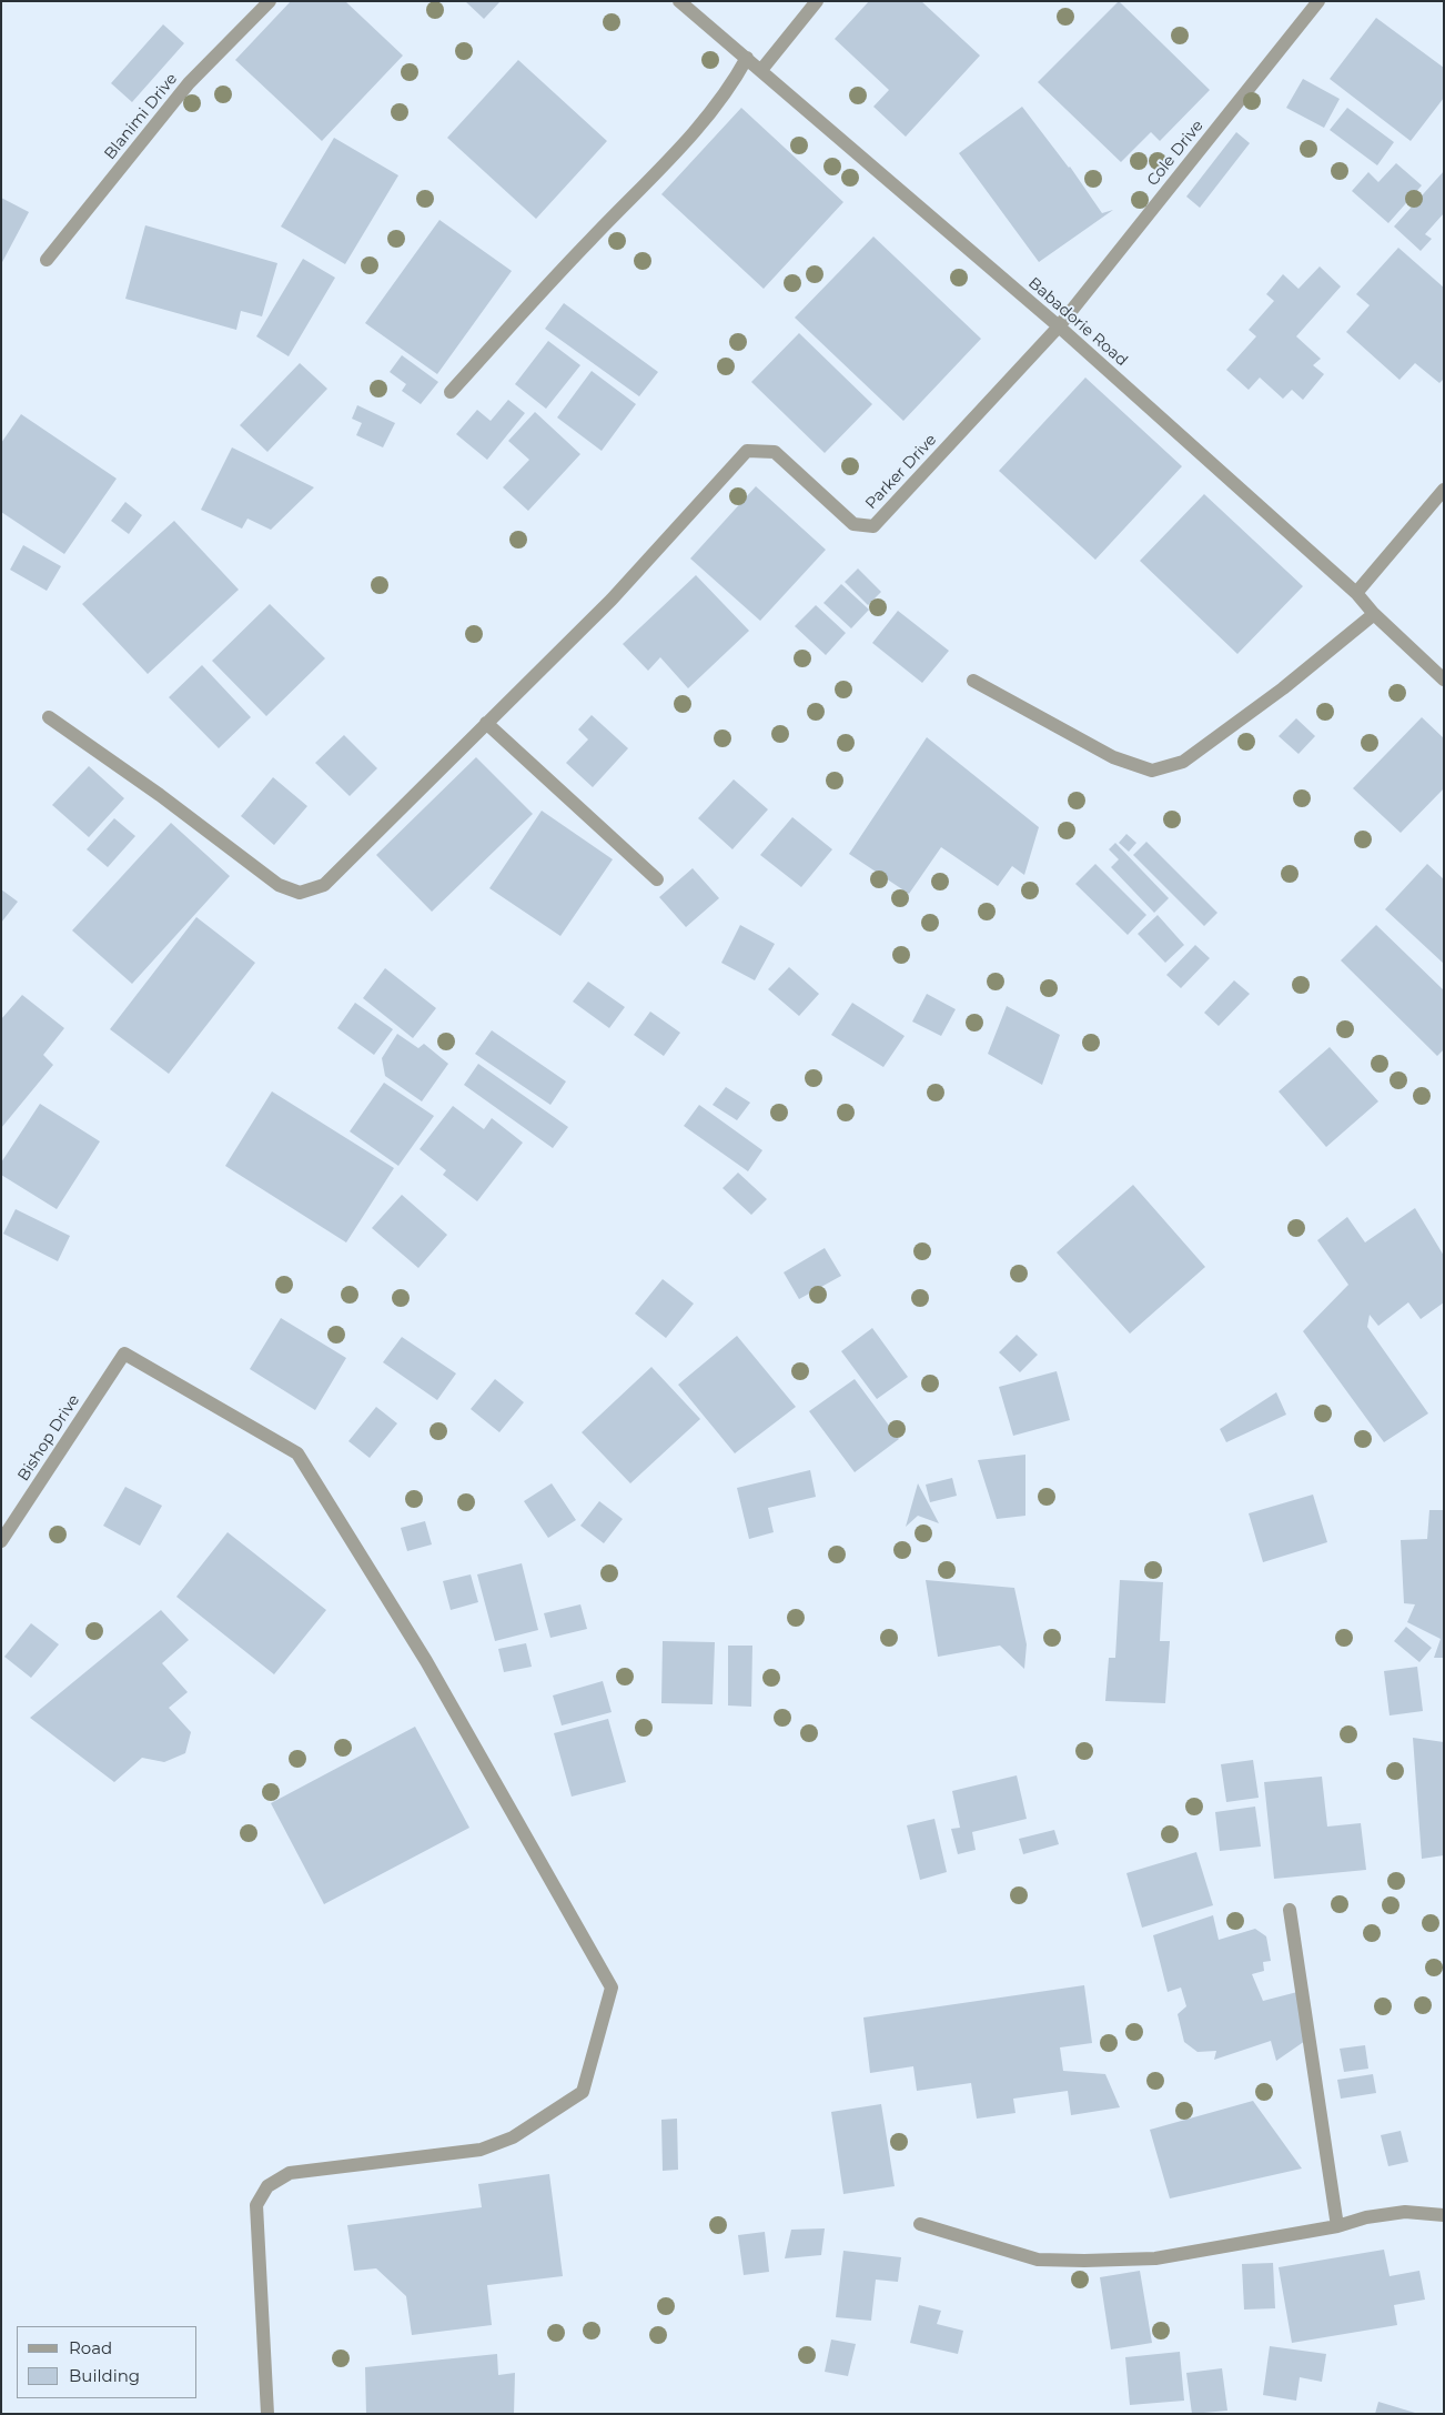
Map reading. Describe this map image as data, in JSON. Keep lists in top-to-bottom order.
{
  "streets": {
    "street": [
      "Blanimi Drive",
      "Cole Drive",
      "Babadorie Road",
      "Parker Drive",
      "Bishop Drive"
    ]
  },
  "crossings": [
    ["Cole Drive", "Babadorie Road"],
    ["Cole Drive", "Parker Drive"],
    ["Babadorie Road", "Parker Drive"]
  ],
  "legend": ["Road", "Building"]
}
